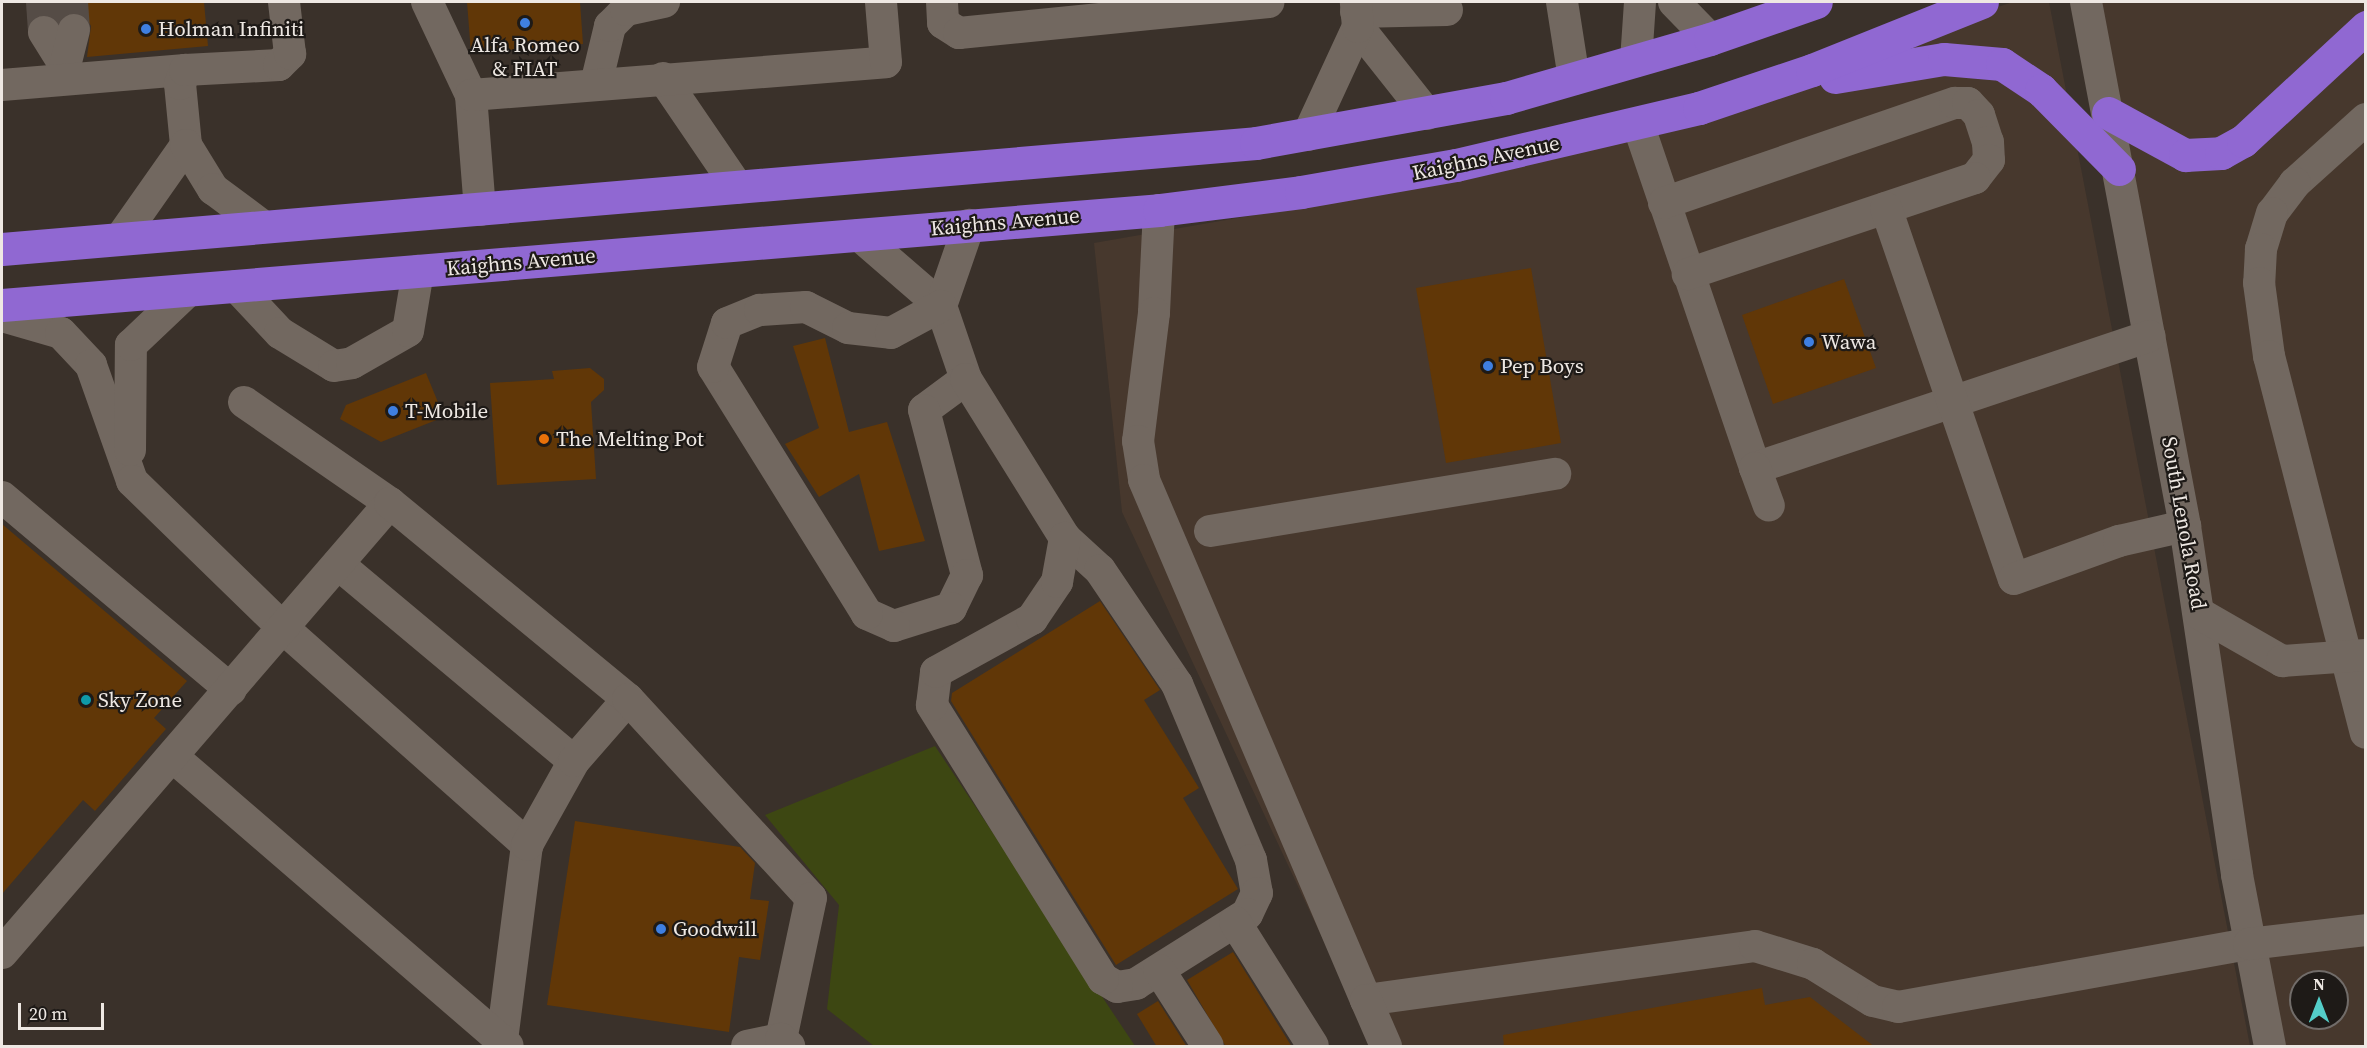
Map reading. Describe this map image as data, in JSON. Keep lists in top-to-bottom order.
{
  "streets": {
    "highway": ["Kaighns Avenue"],
    "street": ["South Lenola Road"]
  },
  "places": [
    "Alfa Romeo & FIAT",
    "Holman Infiniti",
    "Wawa",
    "Pep Boys",
    "T-Mobile",
    "The Melting Pot",
    "Sky Zone",
    "Goodwill"
  ],
  "scale_bar": "20 m",
  "north": "top"
}
